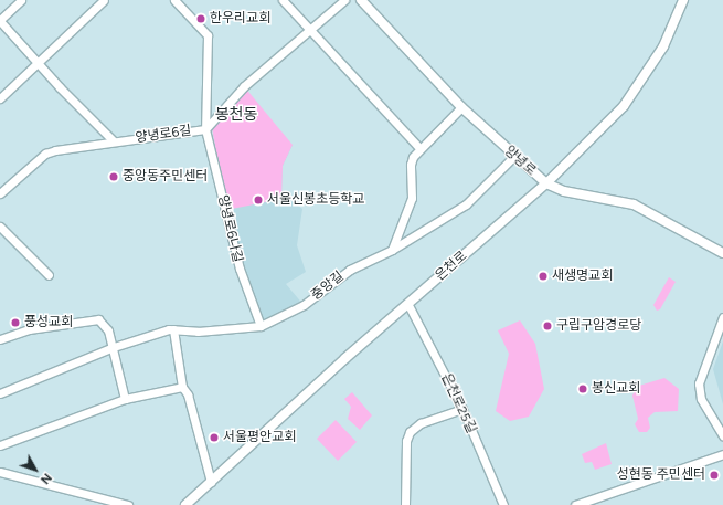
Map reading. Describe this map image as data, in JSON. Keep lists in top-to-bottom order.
{
  "streets": {
    "main road": ["양녕로", "은천로"],
    "street": [
      "양녕로6길",
      "양녕로6나길",
      "중앙길",
      "은천로25길"
    ]
  },
  "crossings": [
    ["양녕로6길", "양녕로6나길"],
    ["양녕로", "은천로"],
    ["양녕로", "중앙길"],
    ["양녕로6나길", "중앙길"],
    ["은천로", "은천로25길"]
  ],
  "districts": ["봉천동"],
  "places": [
    "한우리교회",
    "중앙동주민센터",
    "서울신봉초등학교",
    "새생명교회",
    "풍성교회",
    "구립구암경로당",
    "봉신교회",
    "서울평안교회",
    "성현동 주민센터"
  ],
  "north": "bottom right"
}
